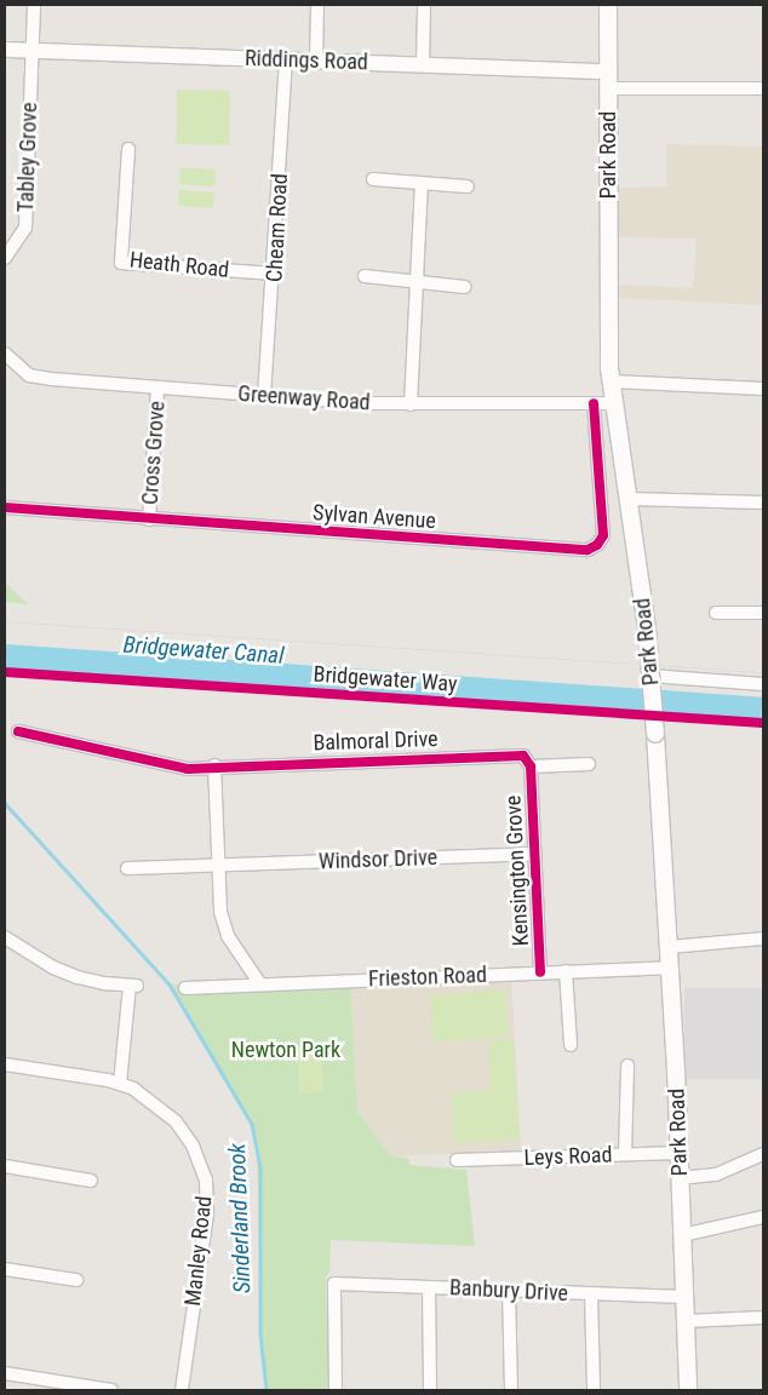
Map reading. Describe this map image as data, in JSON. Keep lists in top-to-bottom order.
{
  "streets": {
    "main road": ["Park Road"],
    "street": [
      "Riddings Road",
      "Tabley Grove",
      "Cheam Road",
      "Heath Road",
      "Greenway Road",
      "Cross Grove",
      "Sylvan Avenue",
      "Balmoral Drive",
      "Windsor Drive",
      "Kensington Grove",
      "Frieston Road",
      "Leys Road",
      "Manley Road",
      "Banbury Drive"
    ],
    "cycle path": ["Bridgewater Way"]
  },
  "crossings": [
    ["Riddings Road", "Park Road"],
    ["Riddings Road", "Tabley Grove"],
    ["Riddings Road", "Cheam Road"],
    ["Park Road", "Greenway Road"],
    ["Park Road", "Frieston Road"],
    ["Park Road", "Leys Road"],
    ["Park Road", "Banbury Drive"],
    ["Cheam Road", "Heath Road"],
    ["Cheam Road", "Greenway Road"],
    ["Greenway Road", "Cross Grove"],
    ["Greenway Road", "Sylvan Avenue"],
    ["Cross Grove", "Sylvan Avenue"],
    ["Balmoral Drive", "Kensington Grove"],
    ["Windsor Drive", "Kensington Grove"],
    ["Kensington Grove", "Frieston Road"]
  ],
  "water": ["Bridgewater Canal", "Sinderland Brook"],
  "parks": ["Newton Park"]
}
